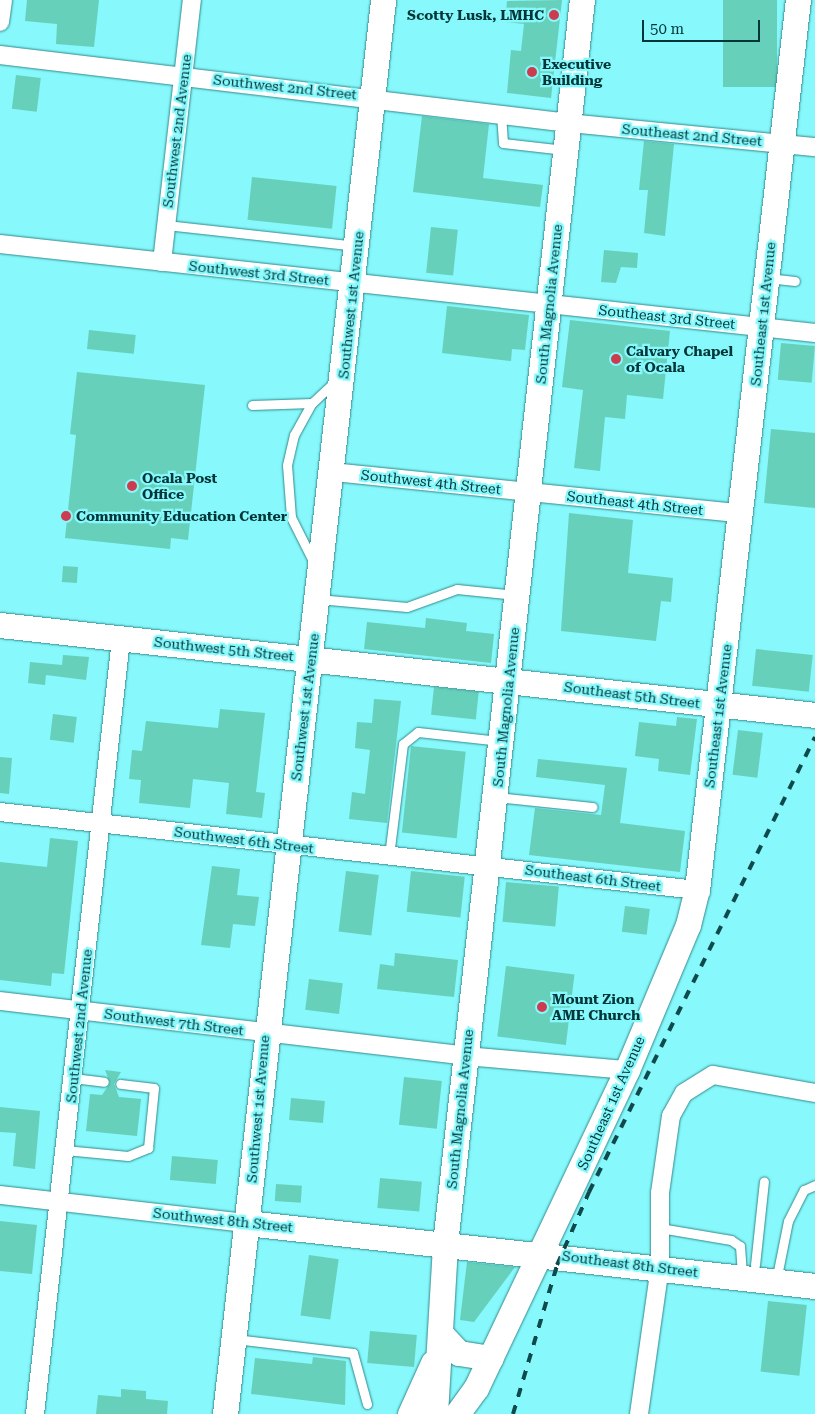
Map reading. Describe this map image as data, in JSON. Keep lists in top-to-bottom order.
{
  "streets": {
    "main road": [
      "South Magnolia Avenue",
      "Southwest 1st Avenue",
      "Southeast 1st Avenue",
      "Southwest 5th Street",
      "Southeast 5th Street",
      "Southwest 8th Street",
      "Southeast 8th Street"
    ],
    "street": [
      "Southwest 2nd Street",
      "Southwest 2nd Avenue",
      "Southeast 2nd Street",
      "Southwest 3rd Street",
      "Southeast 3rd Street",
      "Southwest 4th Street",
      "Southeast 4th Street",
      "Southwest 6th Street",
      "Southeast 6th Street",
      "Southwest 7th Street"
    ]
  },
  "crossings": [
    ["Southwest 2nd Street", "Southwest 2nd Avenue"],
    ["Southwest 2nd Street", "Southeast 2nd Street"],
    ["Southwest 2nd Street", "South Magnolia Avenue"],
    ["Southwest 2nd Street", "Southwest 1st Avenue"],
    ["Southwest 2nd Avenue", "Southwest 3rd Street"],
    ["Southwest 2nd Avenue", "Southwest 5th Street"],
    ["Southwest 2nd Avenue", "Southwest 6th Street"],
    ["Southwest 2nd Avenue", "Southwest 7th Street"],
    ["Southwest 2nd Avenue", "Southwest 8th Street"],
    ["Southeast 2nd Street", "South Magnolia Avenue"],
    ["Southeast 2nd Street", "Southeast 1st Avenue"],
    ["Southwest 3rd Street", "South Magnolia Avenue"],
    ["Southwest 3rd Street", "Southwest 1st Avenue"],
    ["Southwest 3rd Street", "Southeast 3rd Street"],
    ["South Magnolia Avenue", "Southeast 3rd Street"],
    ["South Magnolia Avenue", "Southwest 4th Street"],
    ["South Magnolia Avenue", "Southeast 4th Street"],
    ["South Magnolia Avenue", "Southwest 5th Street"],
    ["South Magnolia Avenue", "Southeast 5th Street"],
    ["South Magnolia Avenue", "Southwest 6th Street"],
    ["South Magnolia Avenue", "Southeast 6th Street"],
    ["South Magnolia Avenue", "Southwest 7th Street"],
    ["South Magnolia Avenue", "Southwest 8th Street"],
    ["South Magnolia Avenue", "Southeast 8th Street"],
    ["Southwest 1st Avenue", "Southwest 4th Street"],
    ["Southwest 1st Avenue", "Southwest 5th Street"],
    ["Southwest 1st Avenue", "Southwest 6th Street"],
    ["Southwest 1st Avenue", "Southwest 7th Street"],
    ["Southwest 1st Avenue", "Southwest 8th Street"],
    ["Southeast 1st Avenue", "Southeast 3rd Street"],
    ["Southeast 1st Avenue", "Southeast 4th Street"],
    ["Southeast 1st Avenue", "Southeast 5th Street"],
    ["Southeast 1st Avenue", "Southeast 6th Street"],
    ["Southeast 1st Avenue", "Southwest 7th Street"],
    ["Southeast 1st Avenue", "Southeast 8th Street"],
    ["Southwest 4th Street", "Southeast 4th Street"],
    ["Southwest 5th Street", "Southeast 5th Street"],
    ["Southwest 6th Street", "Southeast 6th Street"],
    ["Southwest 8th Street", "Southeast 8th Street"]
  ],
  "places": [
    "Scotty Lusk, LMHC",
    "Executive Building",
    "Calvary Chapel of Ocala",
    "Ocala Post Office",
    "Community Education Center",
    "Mount Zion AME Church"
  ],
  "scale_bar": "50 m"
}
